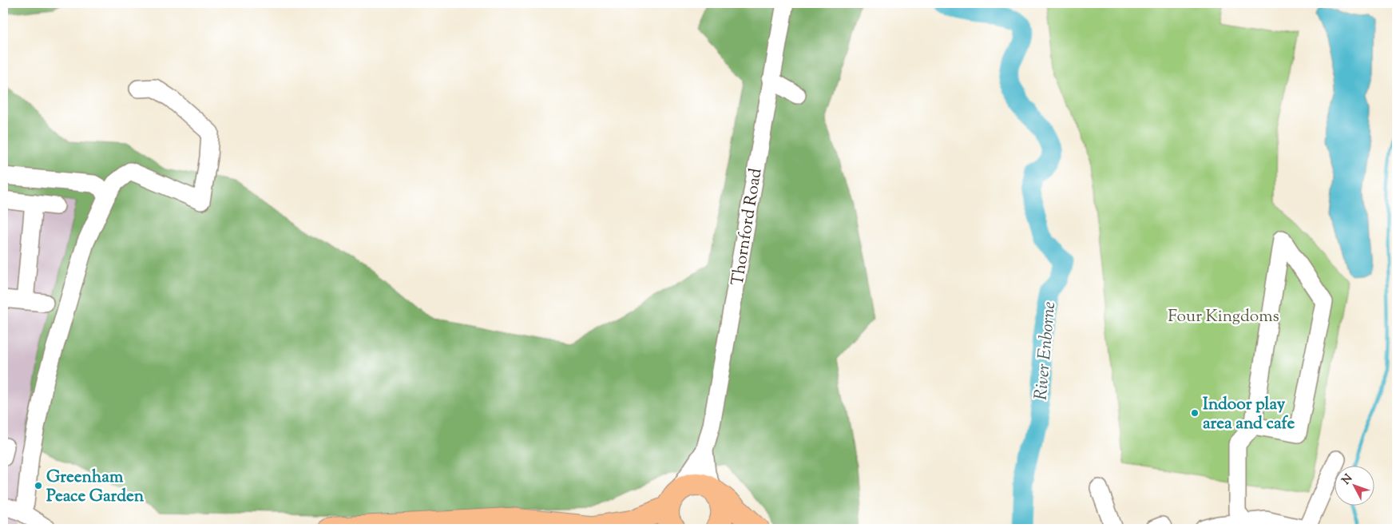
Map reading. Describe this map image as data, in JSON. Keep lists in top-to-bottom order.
{
  "streets": {
    "street": ["Thornford Road"]
  },
  "water": ["River Enborne"],
  "parks": ["Four Kingdoms"],
  "places": ["Indoor play area and cafe", "Greenham Peace Garden"],
  "north": "top left"
}
